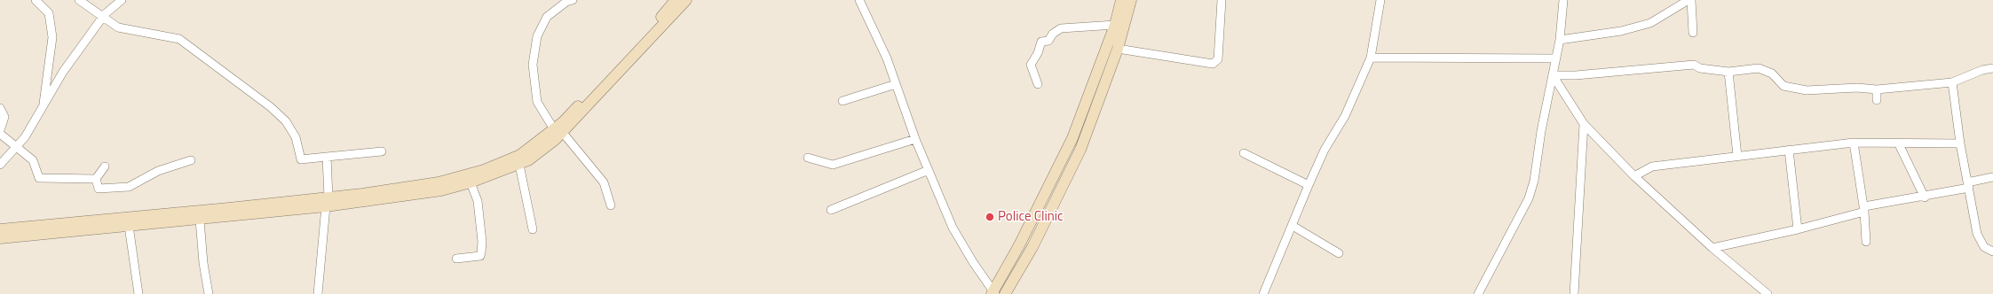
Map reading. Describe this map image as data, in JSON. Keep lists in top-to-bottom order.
{
  "places": ["Police Clinic"]
}
